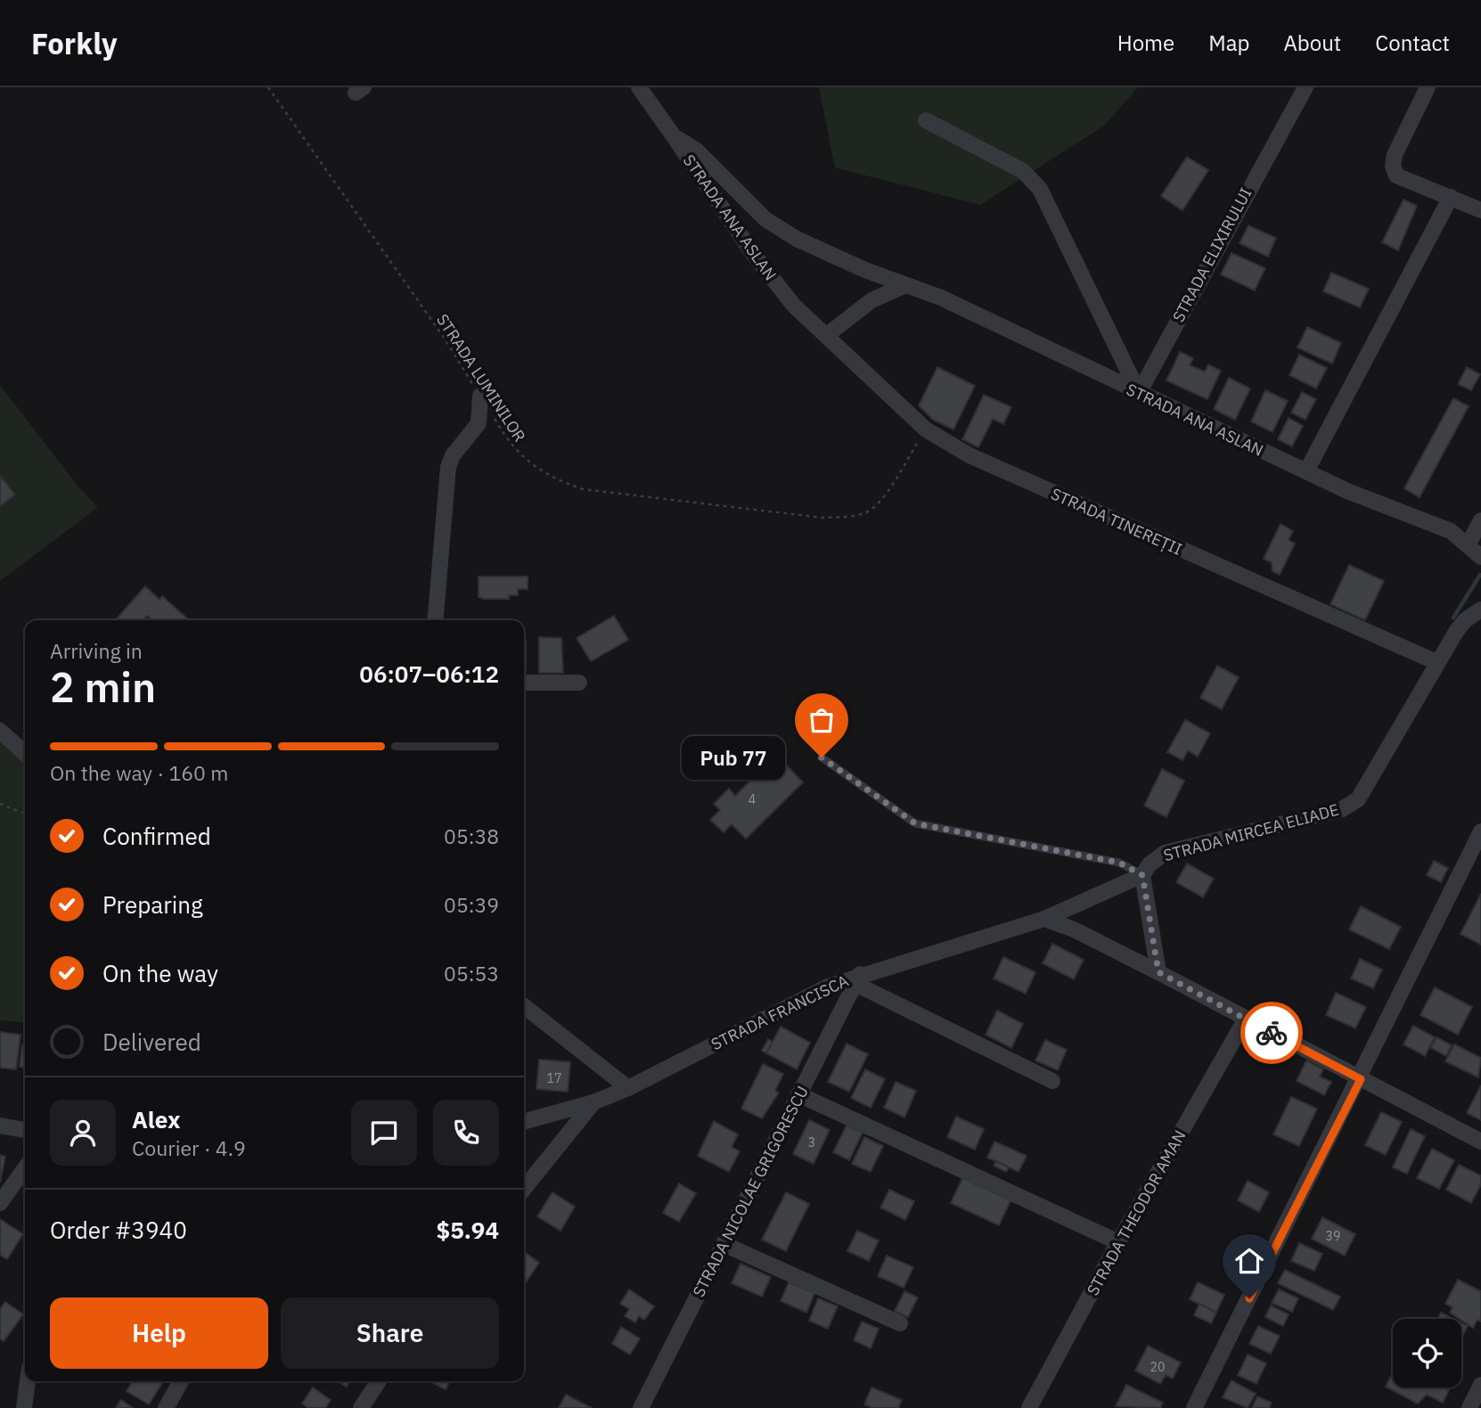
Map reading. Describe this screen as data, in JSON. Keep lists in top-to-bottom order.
{
  "streets": {
    "street": [
      "STRADA ANA ASLAN",
      "STRADA ELIXIRULUI",
      "STRADA TINEREȚII",
      "STRADA MIRCEA ELIADE",
      "STRADA FRANCISCA",
      "STRADA NICOLAE GRIGORESCU",
      "STRADA THEODOR AMAN"
    ],
    "path": ["STRADA LUMINILOR"]
  },
  "crossings": [
    ["STRADA ANA ASLAN", "STRADA ELIXIRULUI"],
    ["STRADA ANA ASLAN", "STRADA TINEREȚII"],
    ["STRADA LUMINILOR", "STRADA TINEREȚII"],
    ["STRADA TINEREȚII", "STRADA MIRCEA ELIADE"],
    ["STRADA MIRCEA ELIADE", "STRADA FRANCISCA"],
    ["STRADA FRANCISCA", "STRADA NICOLAE GRIGORESCU"]
  ],
  "places": ["Pub 77"],
  "house_numbers": [
    "4",
    "17",
    "3",
    "39",
    "20"
  ],
  "page": {
    "header": "Forkly",
    "nav": [
      "Home",
      "Map",
      "About",
      "Contact"
    ],
    "heading": ["2 min", "Arriving in", "06:07–06:12"],
    "panel": [
      "Alex",
      "Courier · 4.9",
      "Order #3940",
      "$5.94"
    ],
    "bar": "On the way · 160 m",
    "bubble": "Pub 77",
    "list": [
      ["Confirmed", "05:38"],
      ["Preparing", "05:39"],
      ["On the way", "05:53"],
      "Delivered"
    ],
    "buttons": ["Help", "Share"]
  }
}
